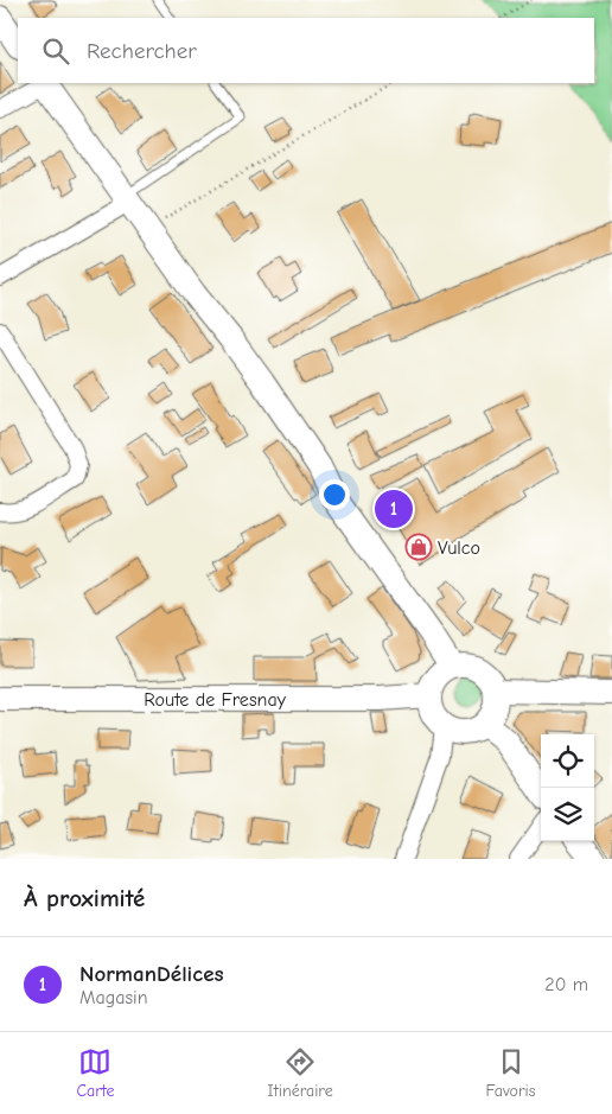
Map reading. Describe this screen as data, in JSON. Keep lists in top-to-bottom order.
{
  "streets": {
    "street": ["Route de Fresnay"]
  },
  "places": {
    "shop": ["Vulco"]
  },
  "page": {
    "search": "Rechercher",
    "pins": "1",
    "heading": "À proximité",
    "list": [
      {
        "mark": "1",
        "name": "NormanDélices",
        "note": "Magasin",
        "value": "20 m"
      }
    ],
    "nav": ["Carte", "Itinéraire", "Favoris"]
  }
}
